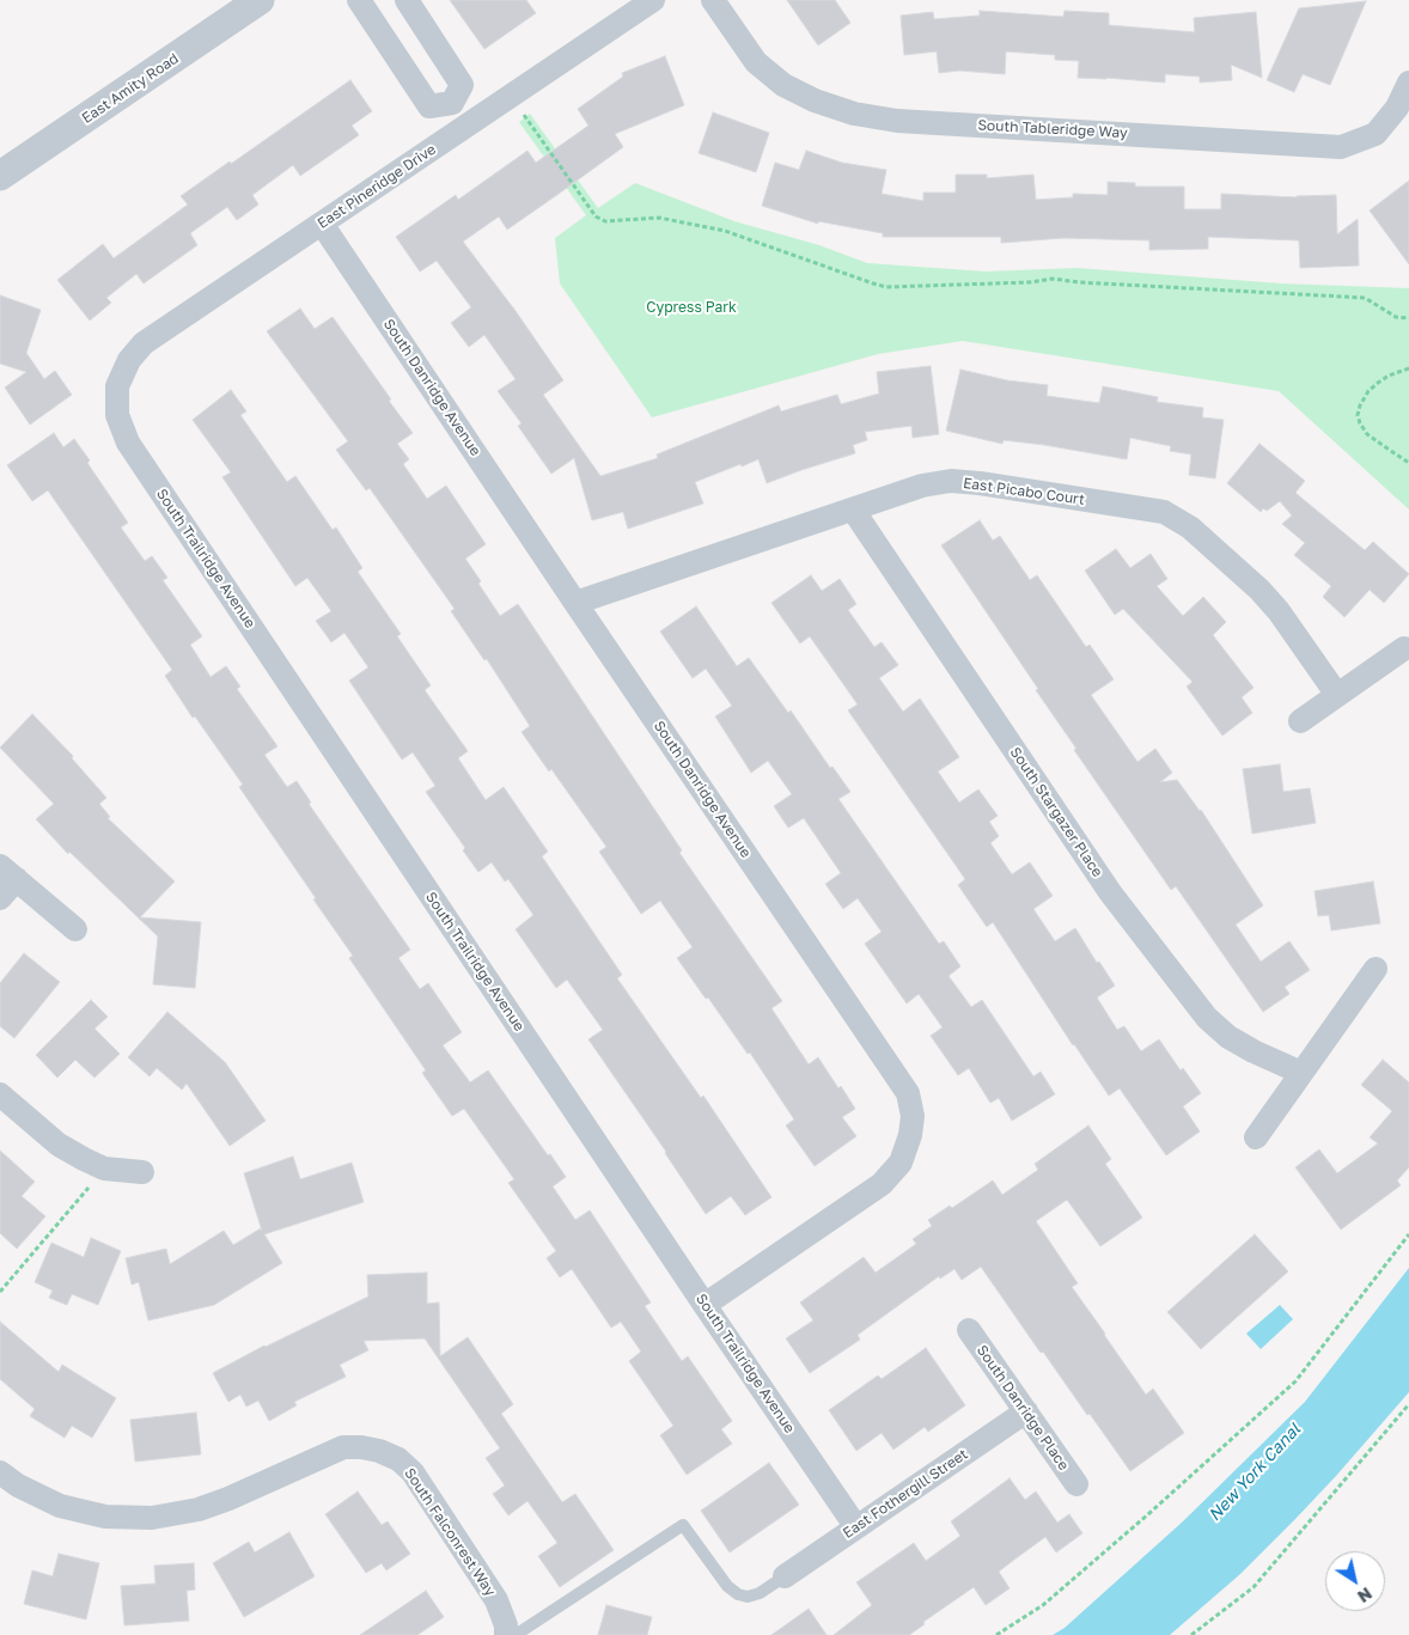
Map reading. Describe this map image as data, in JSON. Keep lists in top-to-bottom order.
{
  "streets": {
    "street": [
      "East Amity Road",
      "South Tableridge Way",
      "East Pineridge Drive",
      "South Danridge Avenue",
      "East Picabo Court",
      "South Trailridge Avenue",
      "South Stargazer Place",
      "South Danridge Place",
      "East Fothergill Street",
      "South Falconrest Way"
    ]
  },
  "crossings": [
    ["East Pineridge Drive", "South Danridge Avenue"],
    ["East Pineridge Drive", "South Trailridge Avenue"],
    ["South Danridge Avenue", "East Picabo Court"],
    ["South Danridge Avenue", "South Trailridge Avenue"],
    ["East Picabo Court", "South Stargazer Place"],
    ["South Trailridge Avenue", "East Fothergill Street"],
    ["South Danridge Place", "East Fothergill Street"]
  ],
  "water": ["New York Canal"],
  "parks": ["Cypress Park"],
  "north": "bottom right"
}
